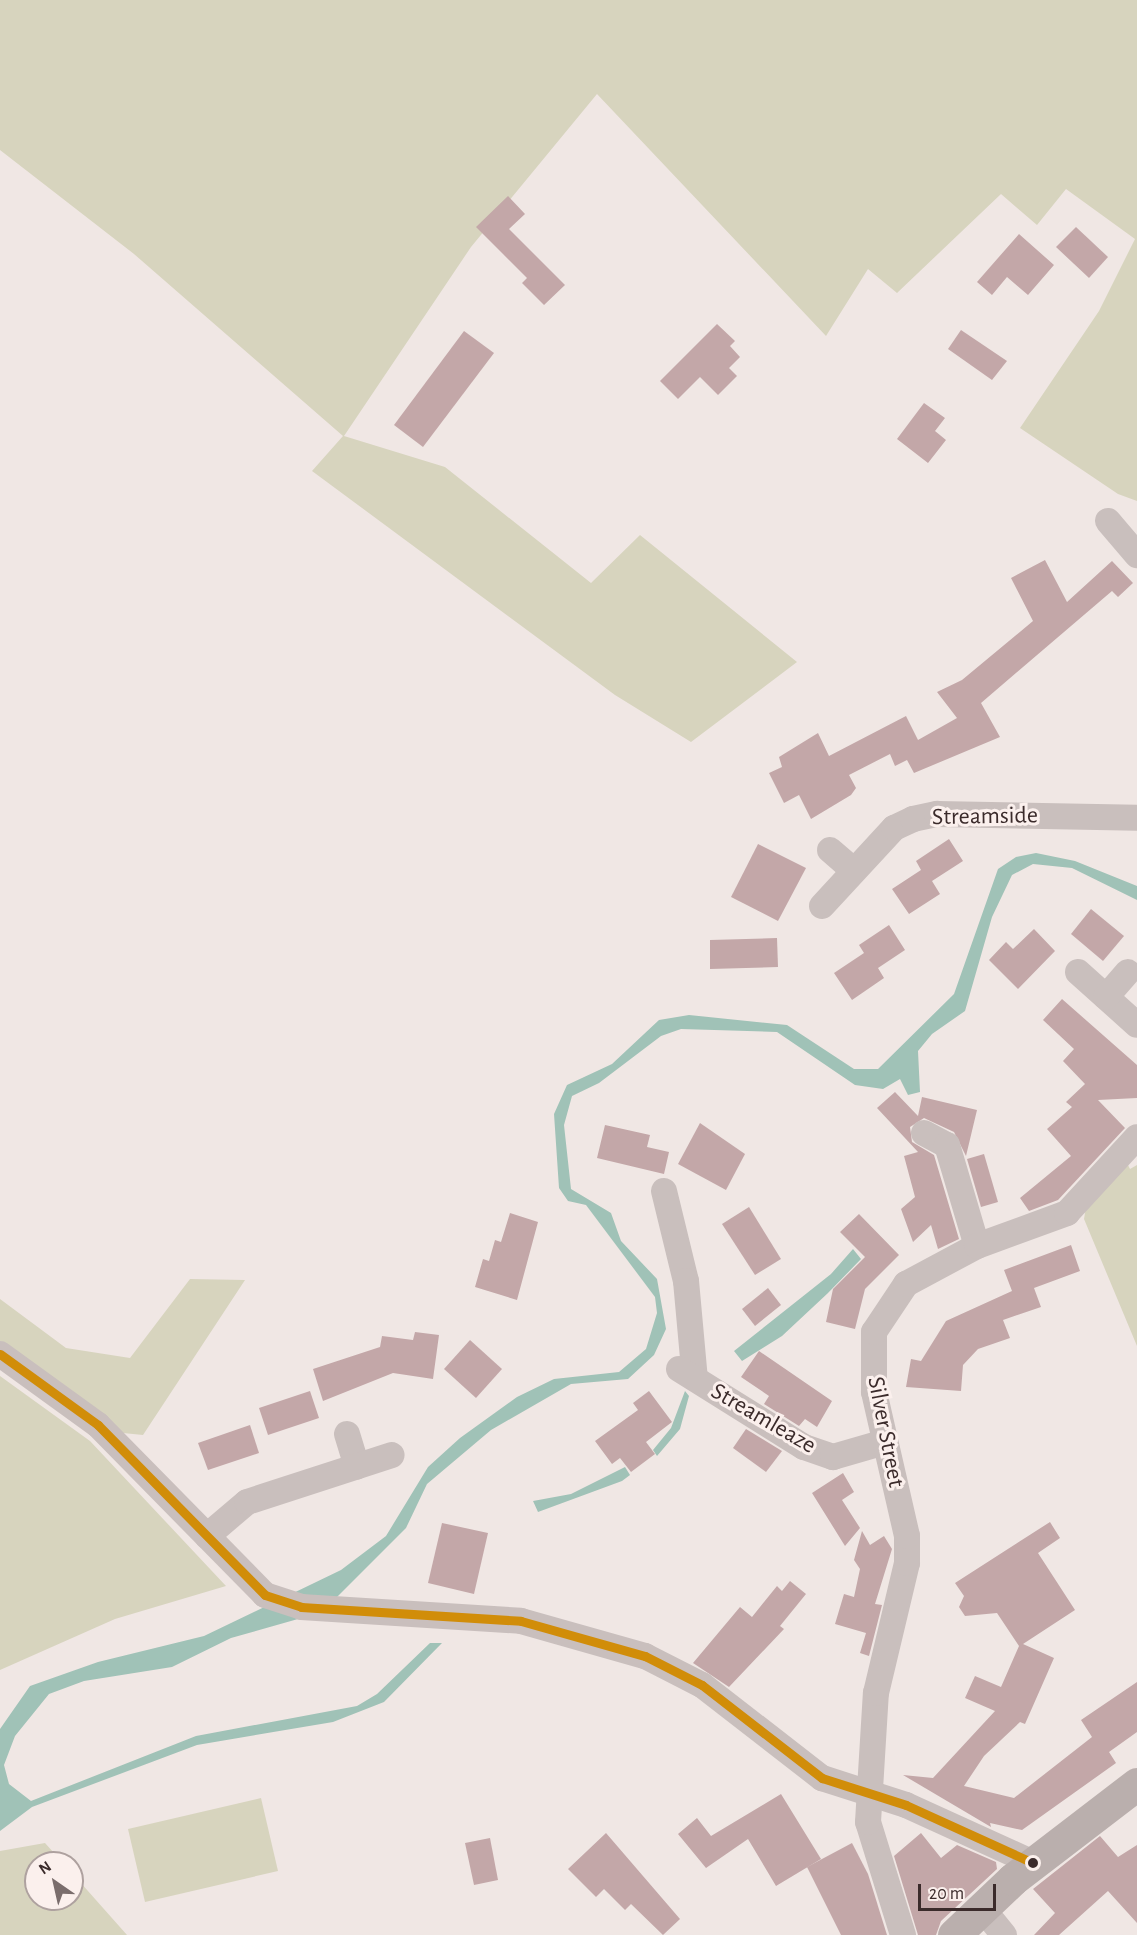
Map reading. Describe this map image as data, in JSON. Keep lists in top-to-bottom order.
{
  "streets": {
    "street": ["Streamside", "Streamleaze", "Silver Street"]
  },
  "crossings": [
    ["Streamleaze", "Silver Street"]
  ],
  "scale_bar": "20 m",
  "north": "top left"
}
